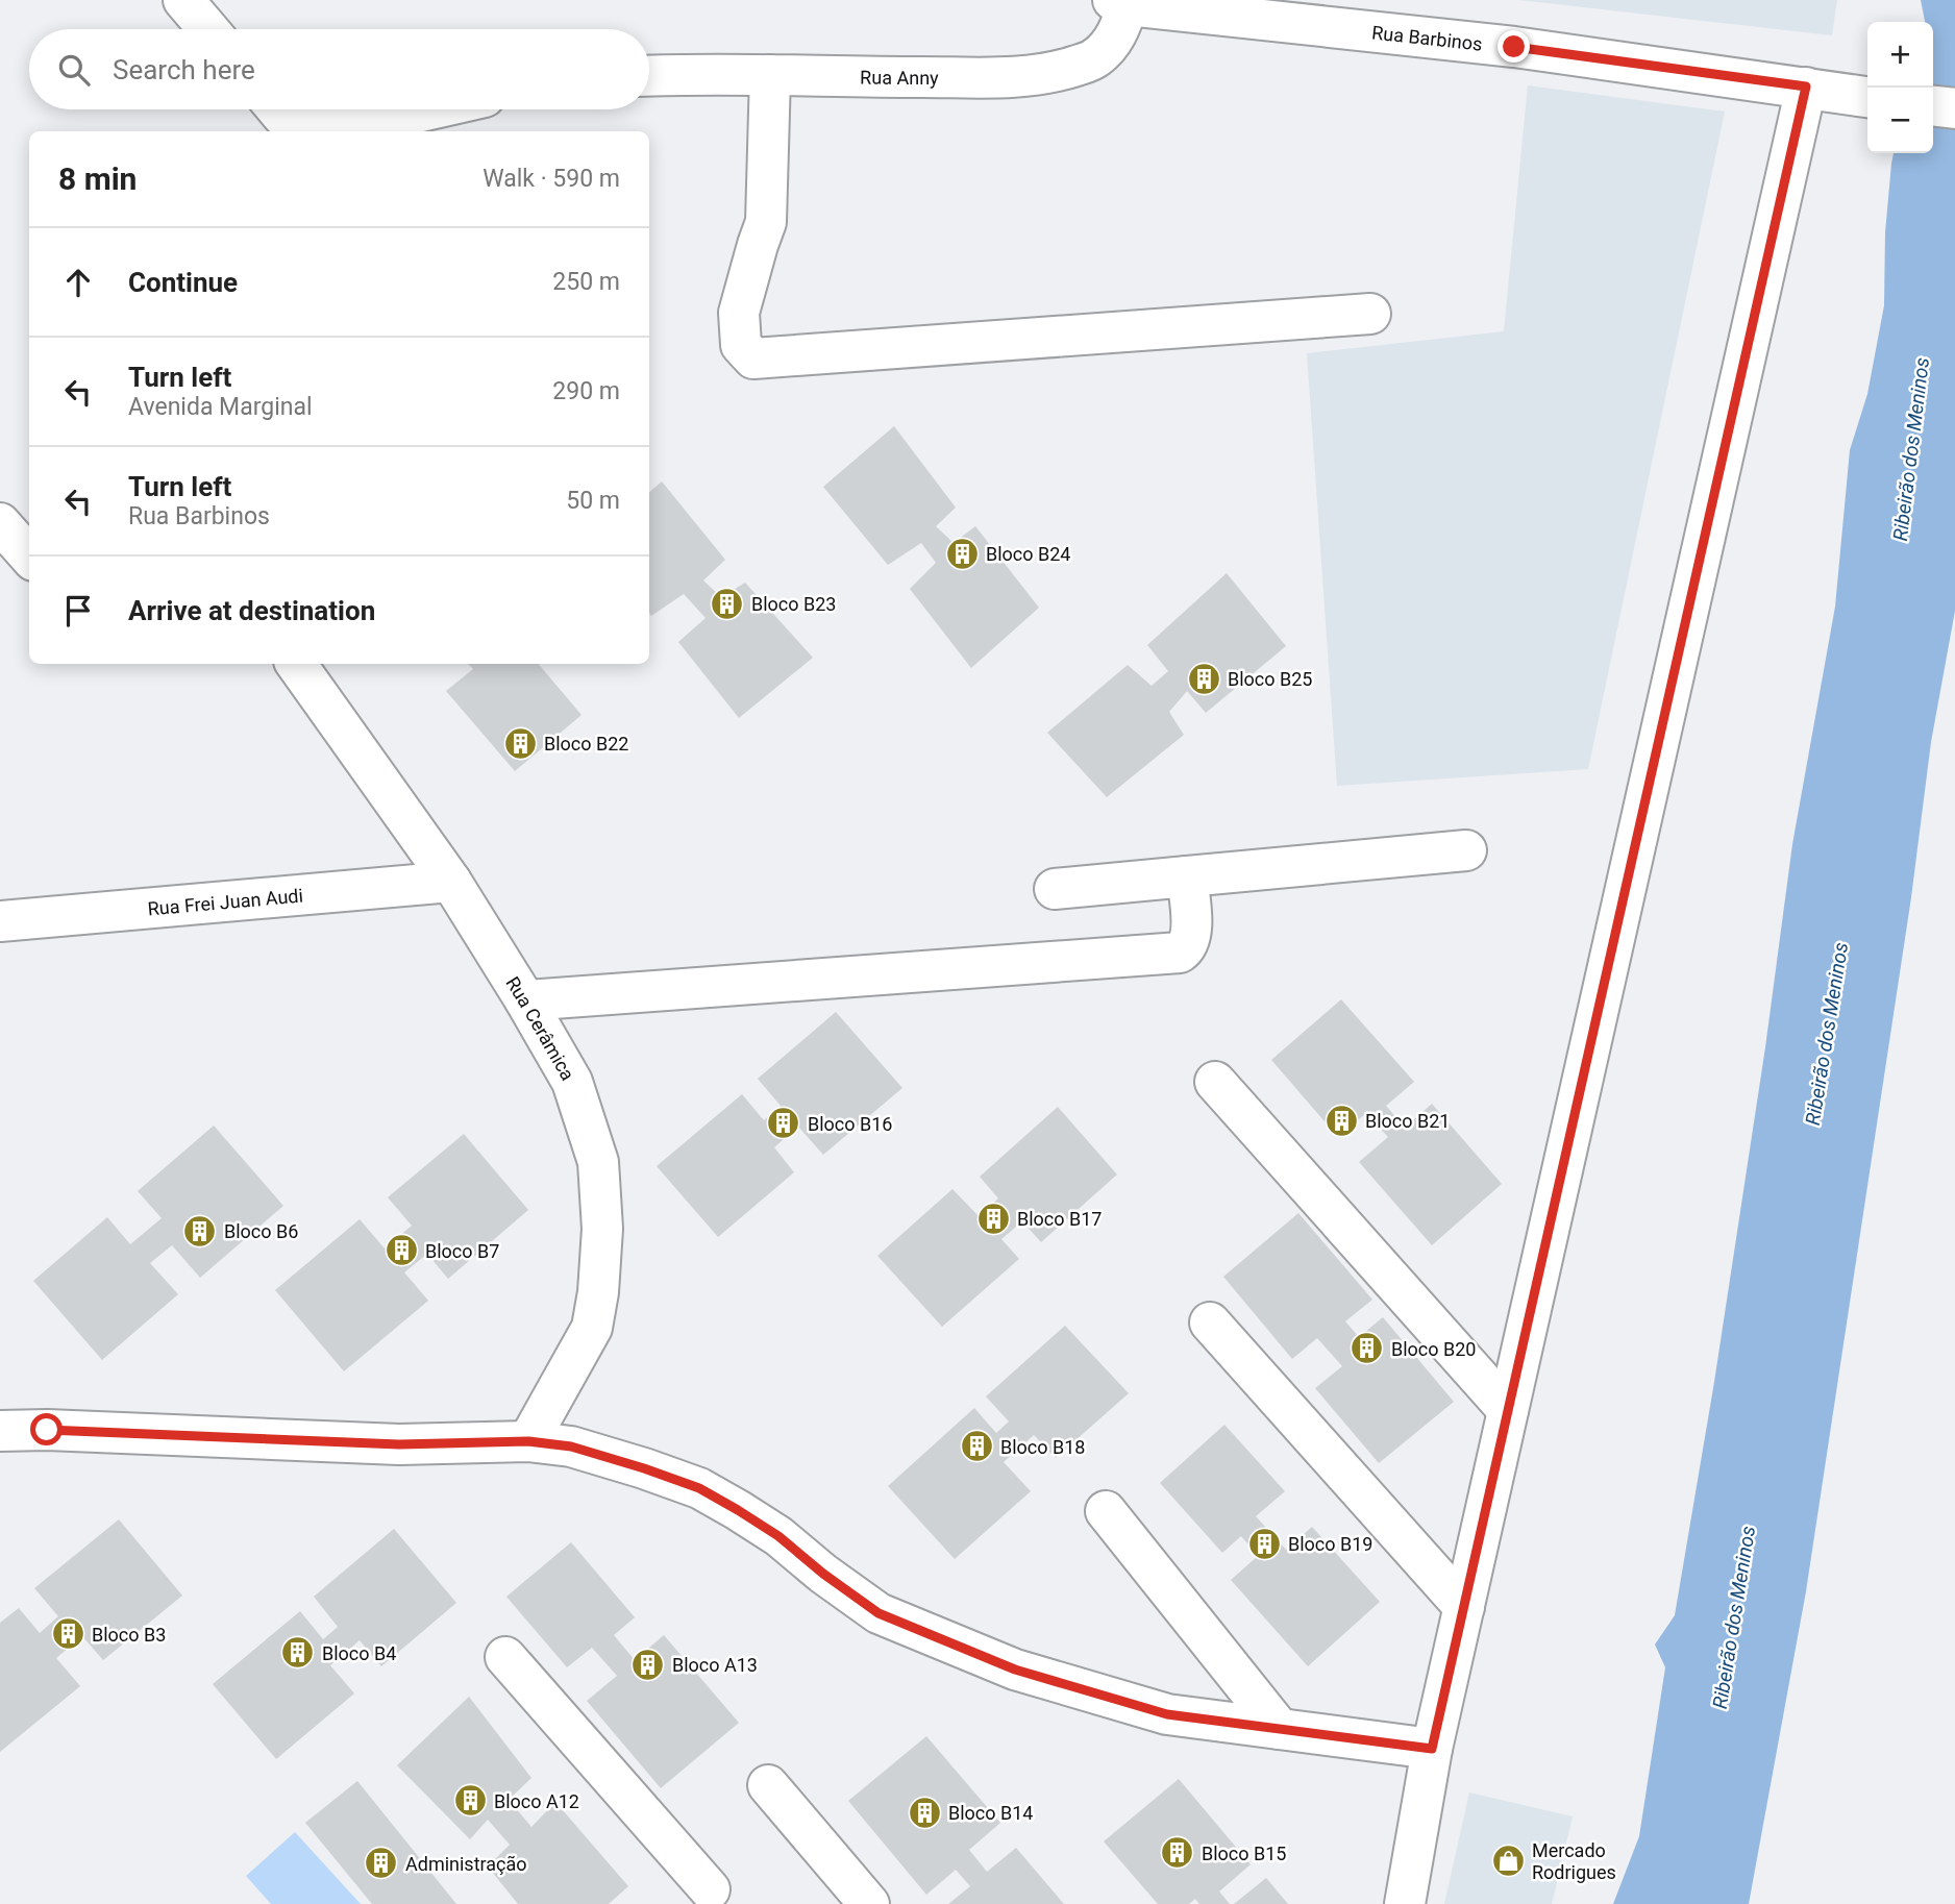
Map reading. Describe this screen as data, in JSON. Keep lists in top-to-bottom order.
{
  "streets": {
    "street": [
      "Rua Barbinos",
      "Rua Anny",
      "Rua Frei Juan Audi",
      "Rua Cerâmica"
    ]
  },
  "crossings": [
    ["Rua Barbinos", "Rua Anny"],
    ["Rua Frei Juan Audi", "Rua Cerâmica"]
  ],
  "water": ["Ribeirão dos Meninos"],
  "places": {
    "building": [
      "Bloco B24",
      "Bloco B23",
      "Bloco B25",
      "Bloco B22",
      "Bloco B21",
      "Bloco B16",
      "Bloco B17",
      "Bloco B6",
      "Bloco B7",
      "Bloco B20",
      "Bloco B18",
      "Bloco B19",
      "Bloco B3",
      "Bloco B4",
      "Bloco A13",
      "Bloco A12",
      "Bloco B14",
      "Bloco B15",
      "Administração"
    ],
    "shop": ["Mercado Rodrigues"]
  },
  "page": {
    "map_buttons": ["+", "−"],
    "search": "Search here",
    "heading": ["8 min", "Walk · 590 m"],
    "list": [
      ["Continue", "250 m"],
      ["Turn left", "Avenida Marginal", "290 m"],
      ["Turn left", "Rua Barbinos", "50 m"],
      "Arrive at destination"
    ]
  }
}
